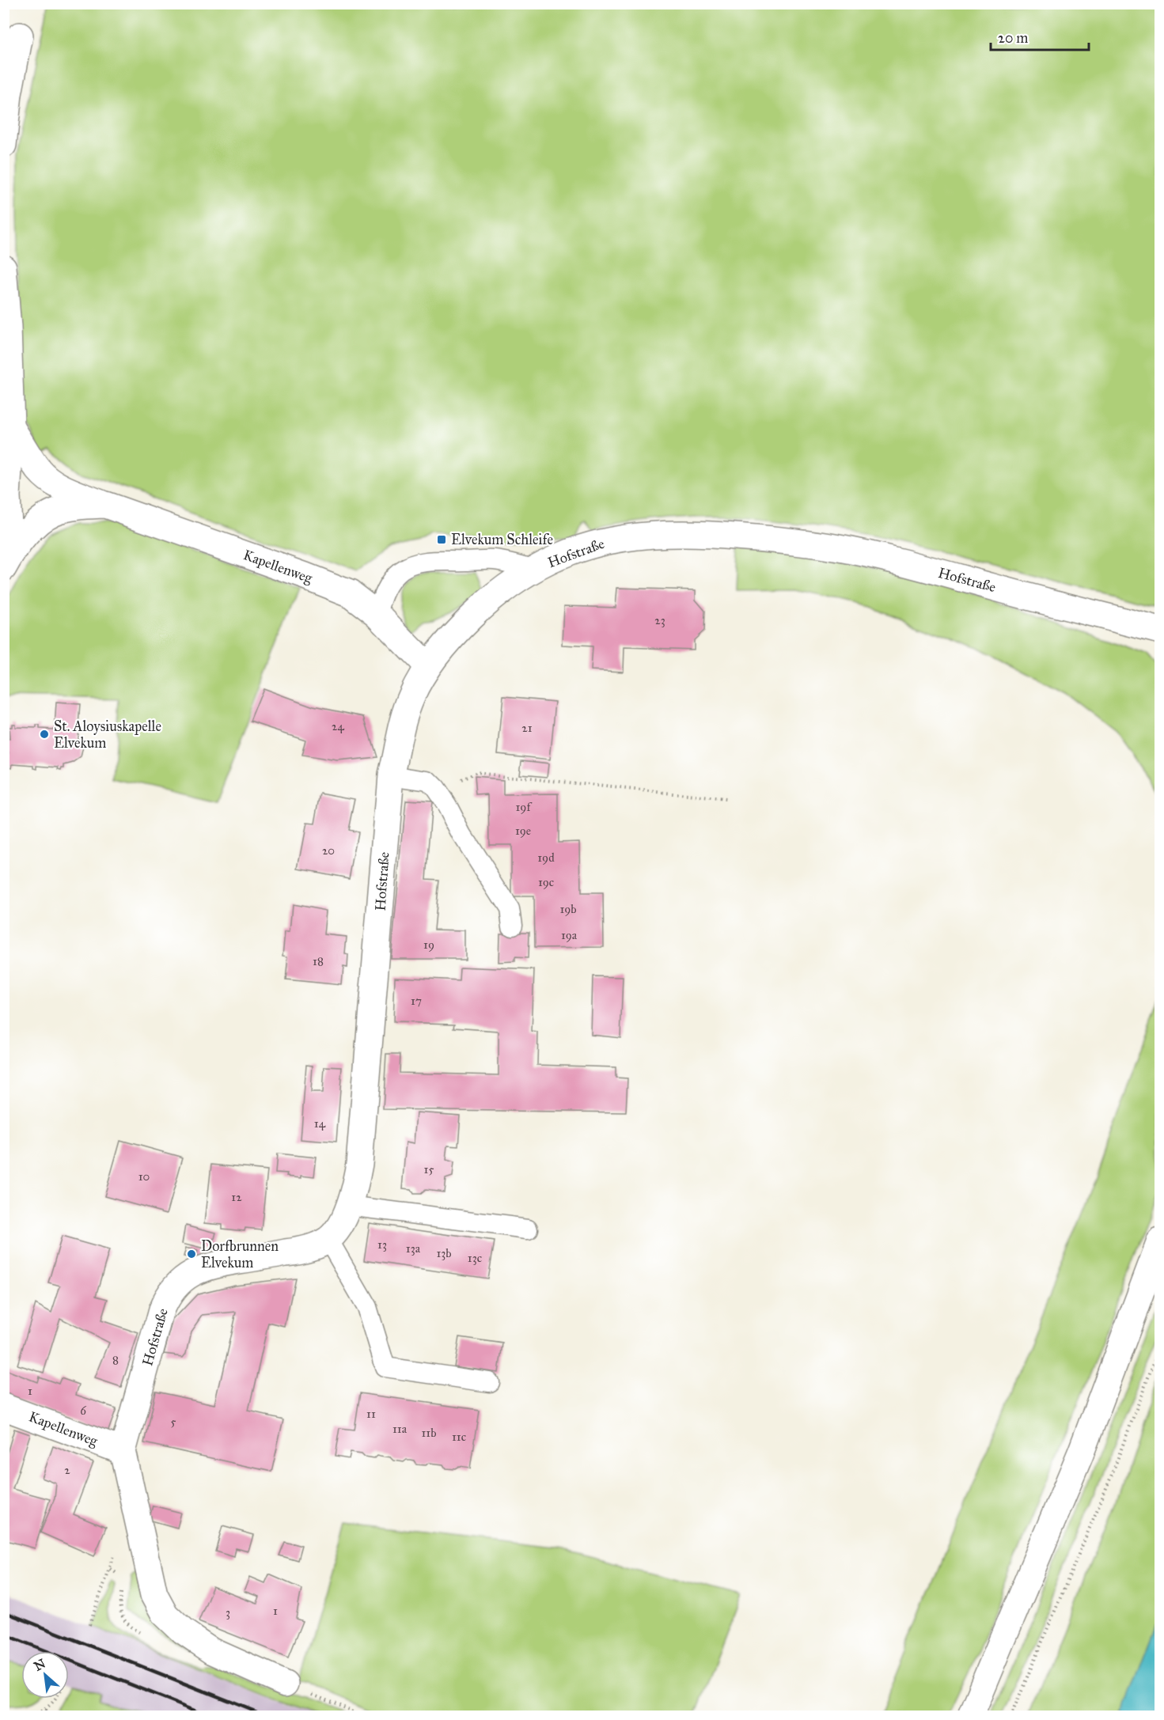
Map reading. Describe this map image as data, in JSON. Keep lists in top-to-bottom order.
{
  "streets": {
    "street": ["Hofstraße", "Kapellenweg"]
  },
  "crossings": [
    ["Hofstraße", "Kapellenweg"]
  ],
  "places": {
    "transit": ["Elvekum Schleife"],
    "other": ["St. Aloysiuskapelle Elvekum", "Dorfbrunnen Elvekum"]
  },
  "house_numbers": [
    "23",
    "24",
    "21",
    "19f",
    "19e",
    "20",
    "19d",
    "19c",
    "19b",
    "19a",
    "19",
    "18",
    "17",
    "14",
    "15",
    "10",
    "12",
    "13",
    "13a",
    "13b",
    "13c",
    "8",
    "1",
    "6",
    "11",
    "5",
    "11a",
    "11b",
    "11c",
    "2",
    "1",
    "3"
  ],
  "scale_bar": "20 m",
  "north": "top left"
}
